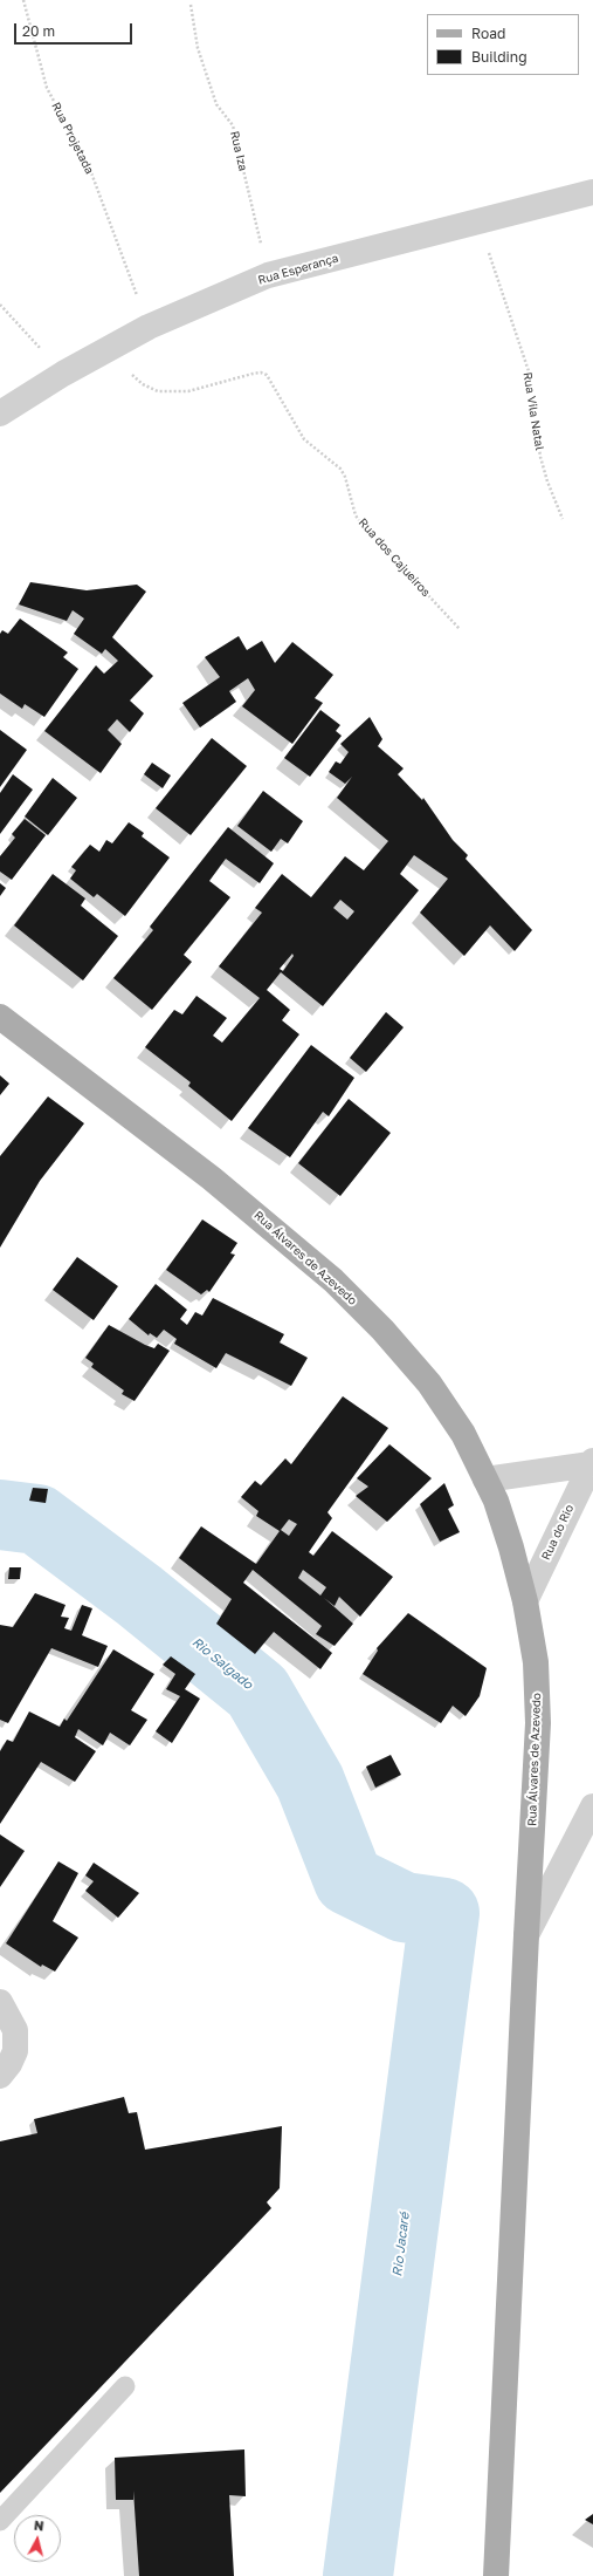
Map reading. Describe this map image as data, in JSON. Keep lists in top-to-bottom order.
{
  "streets": {
    "main road": ["Rua Álvares de Azevedo"],
    "street": ["Rua Esperança", "Rua do Rio"],
    "path": [
      "Rua Projetada",
      "Rua Iza",
      "Rua Vila Natal",
      "Rua dos Cajueiros"
    ]
  },
  "crossings": [
    ["Rua Projetada", "Rua Esperança"],
    ["Rua Iza", "Rua Esperança"],
    ["Rua Esperança", "Rua Vila Natal"],
    ["Rua Esperança", "Rua dos Cajueiros"],
    ["Rua Álvares de Azevedo", "Rua do Rio"]
  ],
  "water": ["Rio Salgado", "Rio Jacaré"],
  "legend": ["Road", "Building"],
  "scale_bar": "20 m",
  "north": "top"
}
